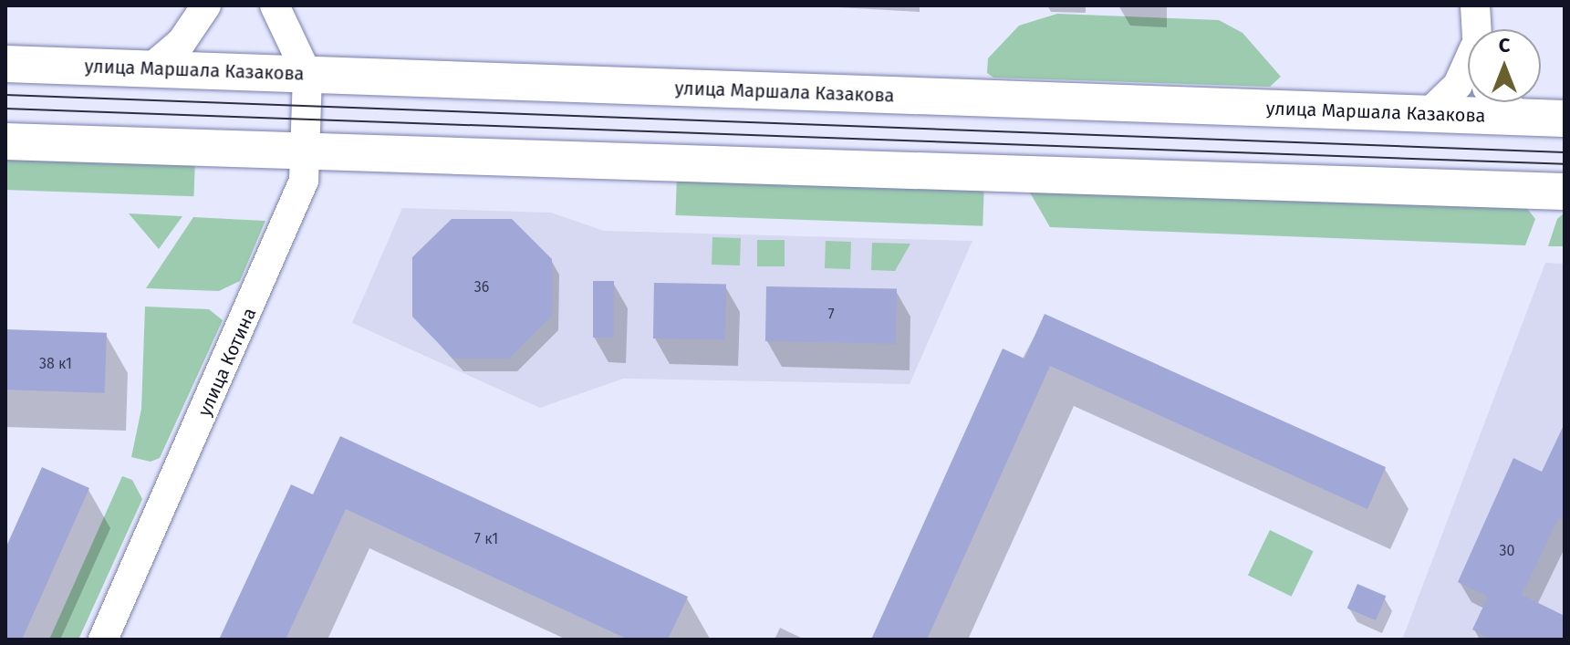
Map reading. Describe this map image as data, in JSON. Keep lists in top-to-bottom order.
{
  "streets": {
    "main road": ["улица Маршала Казакова"],
    "street": ["улица Котина"]
  },
  "crossings": [
    ["улица Маршала Казакова", "улица Котина"]
  ],
  "house_numbers": [
    "36",
    "7",
    "38 к1",
    "7 к1",
    "30"
  ],
  "north": "top"
}
